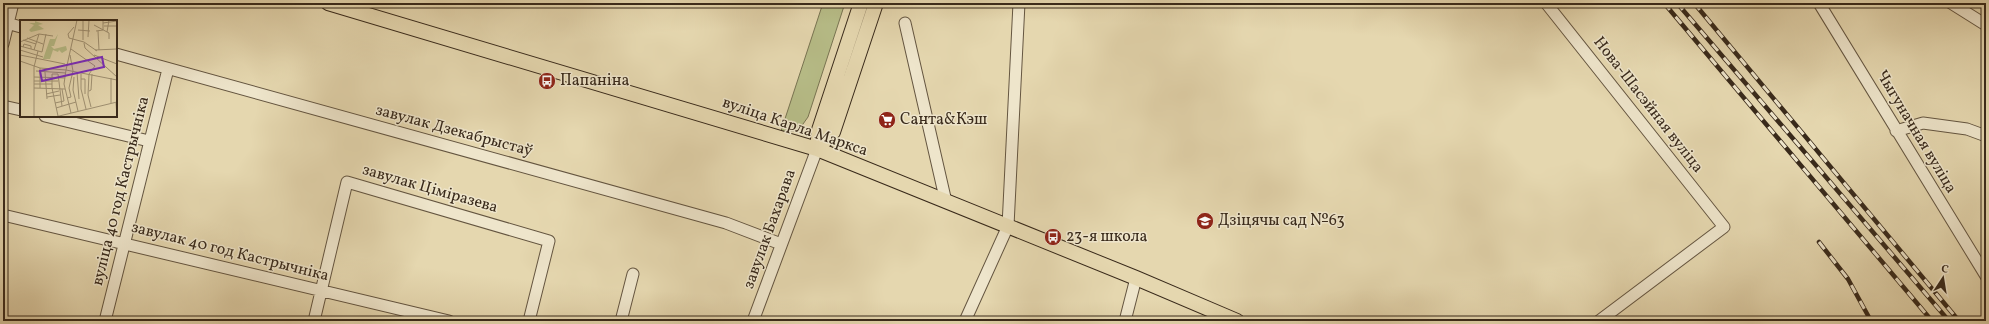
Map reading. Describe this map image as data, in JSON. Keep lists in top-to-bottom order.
{
  "streets": {
    "main road": ["вуліца Карла Маркса"],
    "street": [
      "Нова-Шасэйная вуліца",
      "завулак Дзекабрыстаў",
      "Чыгуначная вуліца",
      "завулак Ціміразева",
      "вуліца 40 год Кастрычніка",
      "завулак Бахарава",
      "завулак 40 год Кастрычніка"
    ]
  },
  "crossings": [
    ["вуліца Карла Маркса", "завулак Бахарава"],
    ["завулак Дзекабрыстаў", "вуліца 40 год Кастрычніка"],
    ["завулак Дзекабрыстаў", "завулак Бахарава"],
    ["завулак Ціміразева", "завулак 40 год Кастрычніка"],
    ["вуліца 40 год Кастрычніка", "завулак 40 год Кастрычніка"]
  ],
  "places": {
    "bus stop": ["Папаніна", "23-я школа"],
    "supermarket": ["Санта&Кэш"],
    "school or university": ["Дзіцячы сад №63"]
  },
  "north": "top"
}
